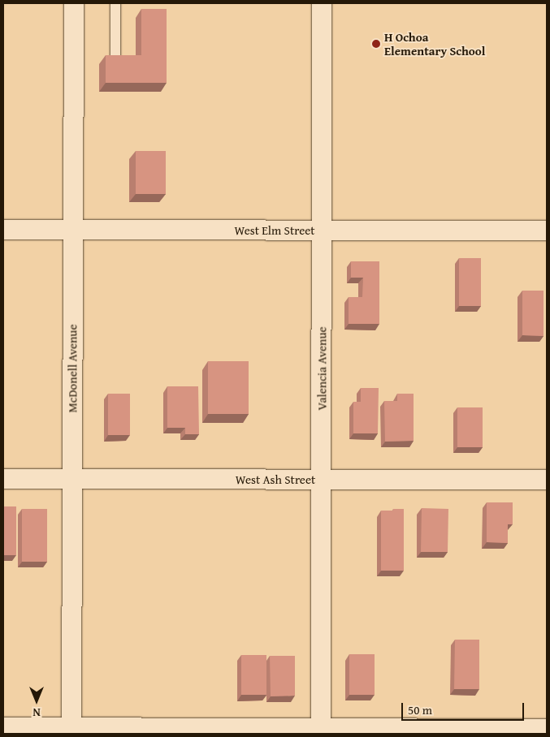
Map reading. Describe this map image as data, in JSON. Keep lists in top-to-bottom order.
{
  "streets": {
    "street": [
      "West Elm Street",
      "McDonell Avenue",
      "Valencia Avenue",
      "West Ash Street"
    ]
  },
  "crossings": [
    ["West Elm Street", "McDonell Avenue"],
    ["West Elm Street", "Valencia Avenue"],
    ["McDonell Avenue", "West Ash Street"],
    ["Valencia Avenue", "West Ash Street"]
  ],
  "places": ["H Ochoa Elementary School"],
  "scale_bar": "50 m",
  "north": "bottom"
}
